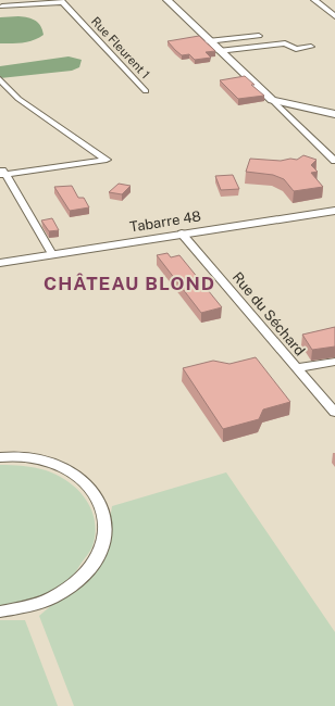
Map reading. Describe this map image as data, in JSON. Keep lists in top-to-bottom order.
{
  "streets": {
    "main road": ["Tabarre 48"],
    "street": ["Rue Fleurent 1", "Rue du Séchard"]
  },
  "crossings": [
    ["Tabarre 48", "Rue du Séchard"]
  ],
  "districts": ["CHÂTEAU BLOND"]
}
